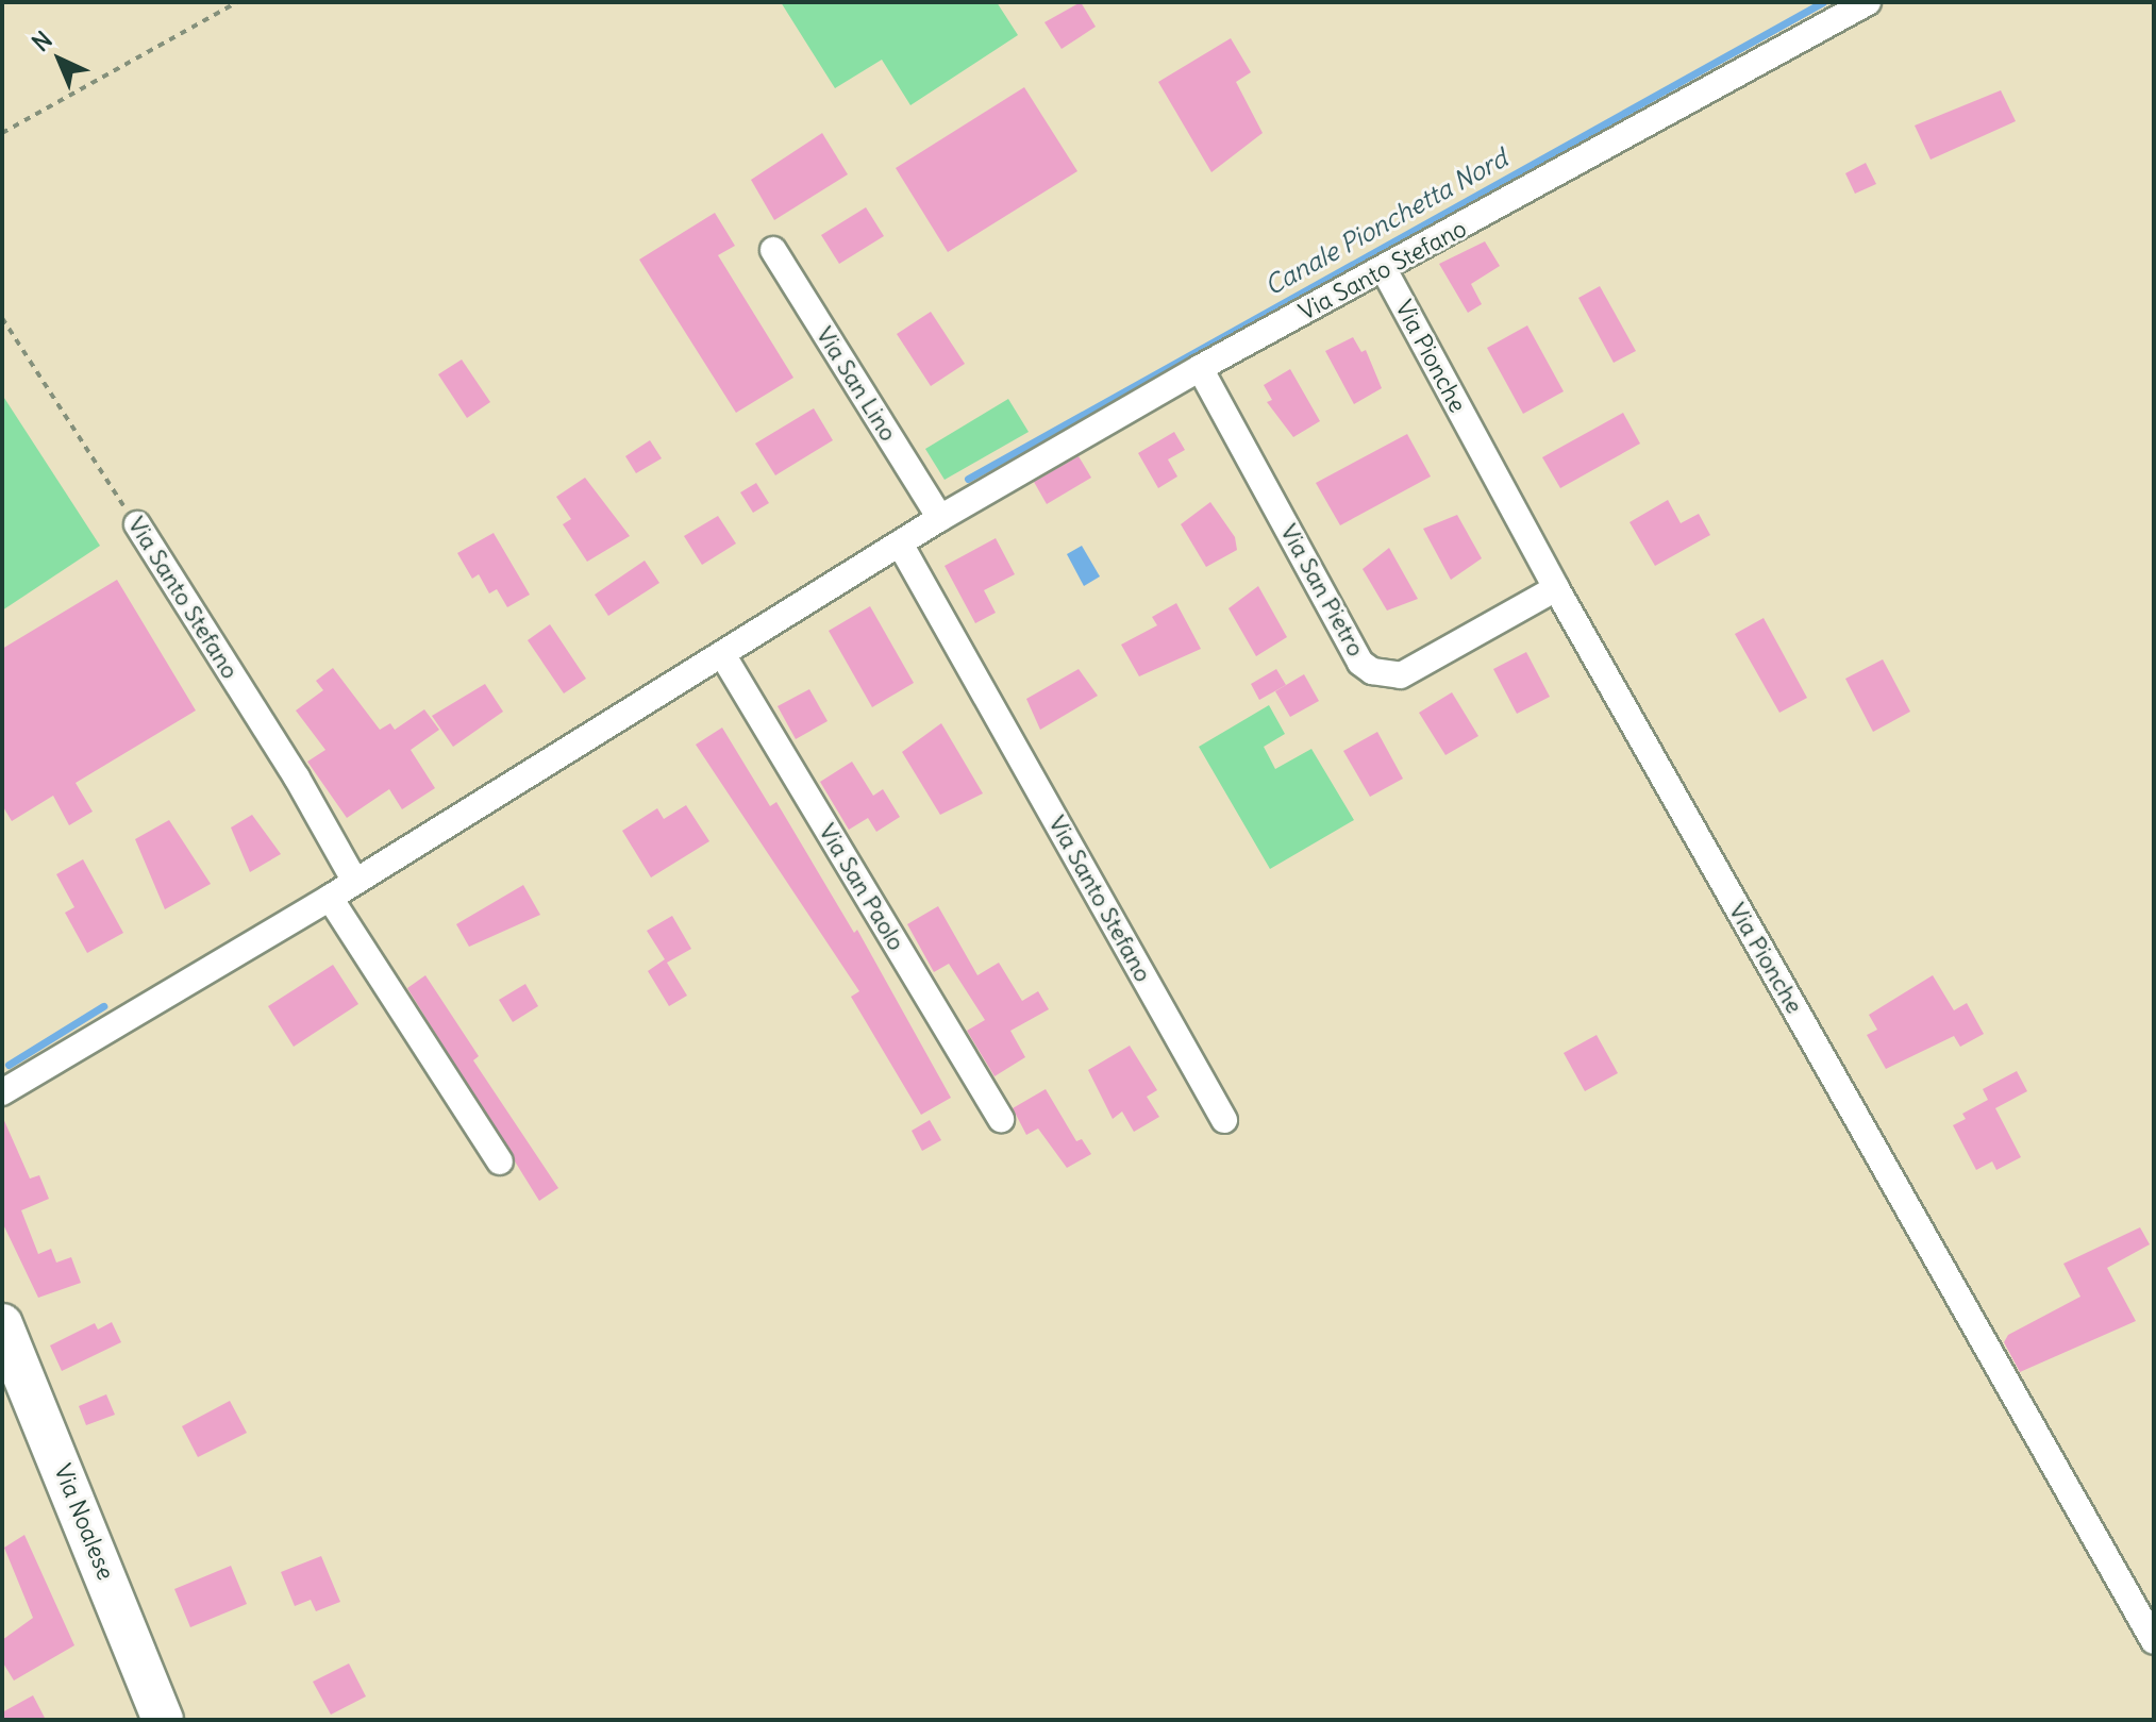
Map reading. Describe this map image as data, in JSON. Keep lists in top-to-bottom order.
{
  "streets": {
    "main road": ["Via Noalese"],
    "street": [
      "Via Santo Stefano",
      "Via Pionche",
      "Via San Lino",
      "Via San Pietro",
      "Via San Paolo"
    ]
  },
  "crossings": [
    ["Via Santo Stefano", "Via Pionche"],
    ["Via Santo Stefano", "Via San Lino"],
    ["Via Santo Stefano", "Via San Pietro"],
    ["Via Santo Stefano", "Via San Paolo"],
    ["Via Pionche", "Via San Pietro"]
  ],
  "water": ["Canale Pionchetta Nord"],
  "north": "top left"
}
